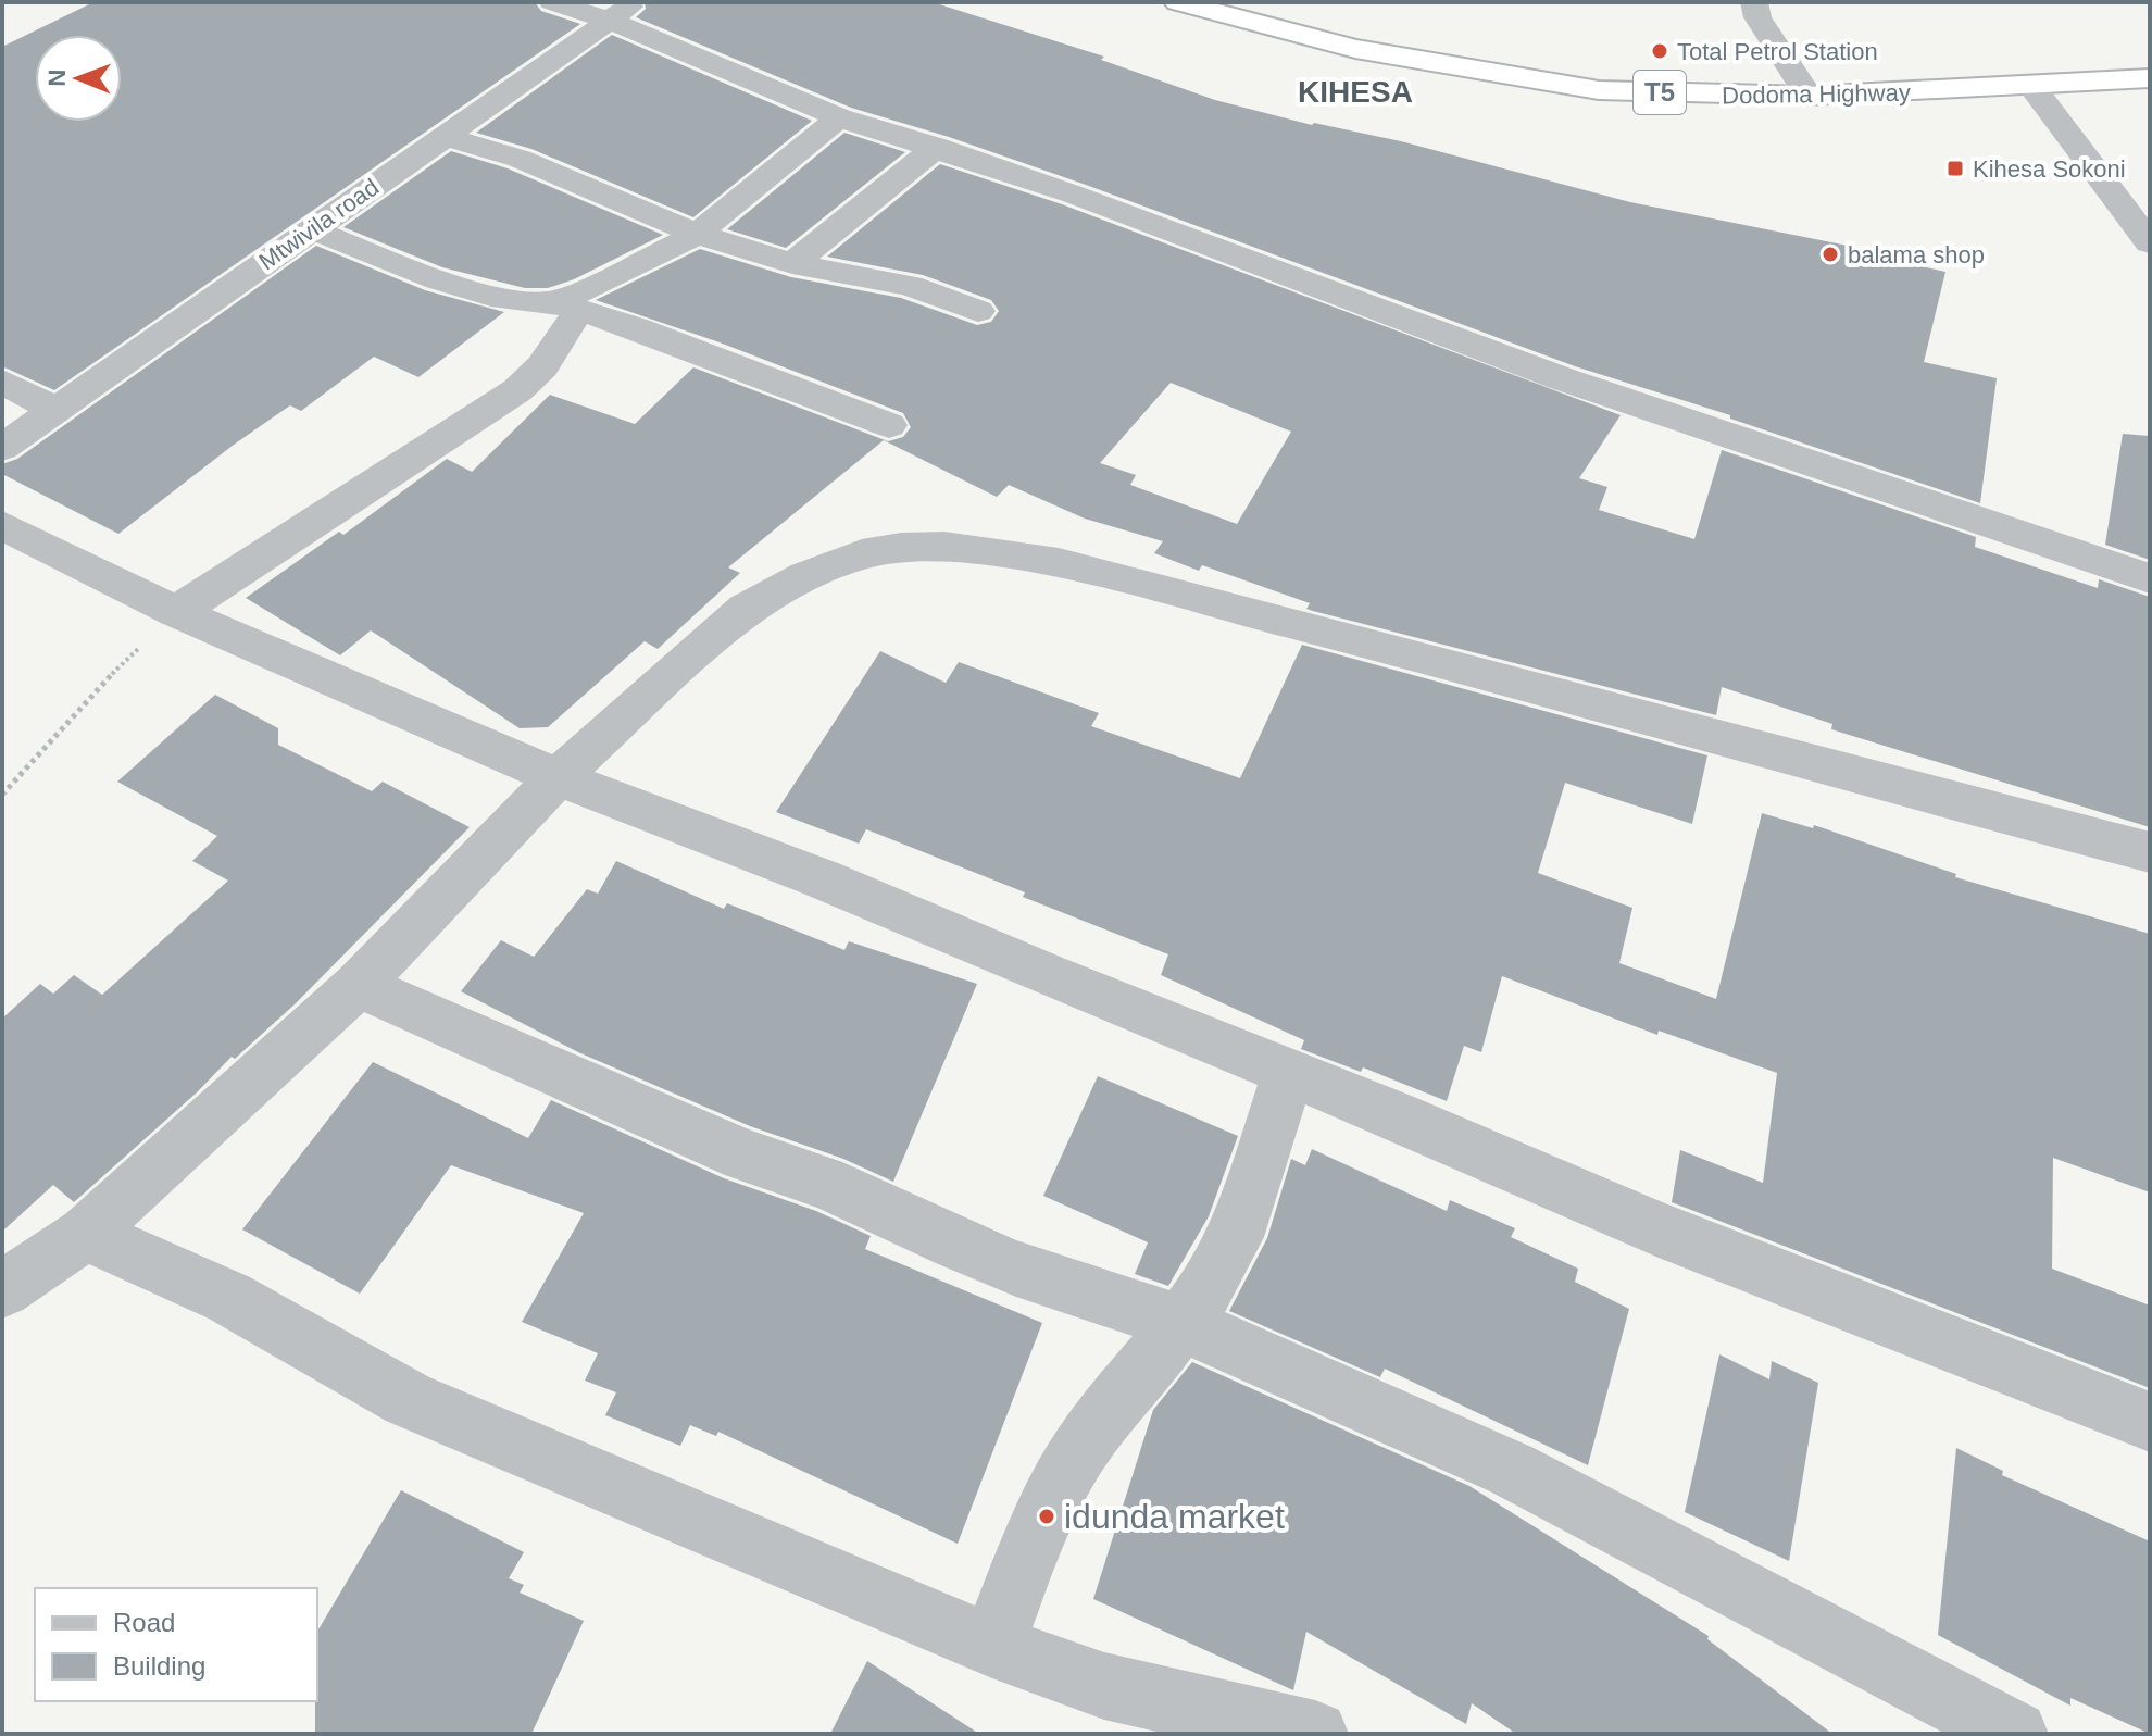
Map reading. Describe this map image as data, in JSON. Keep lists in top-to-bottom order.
{
  "streets": {
    "highway": ["T5", "Dodoma Highway"],
    "street": ["Mtwivila road"]
  },
  "districts": ["KIHESA"],
  "places": {
    "other": ["Total Petrol Station", "balama shop", "idunda market"],
    "transit": ["Kihesa Sokoni"]
  },
  "legend": ["Road", "Building"],
  "north": "left"
}
